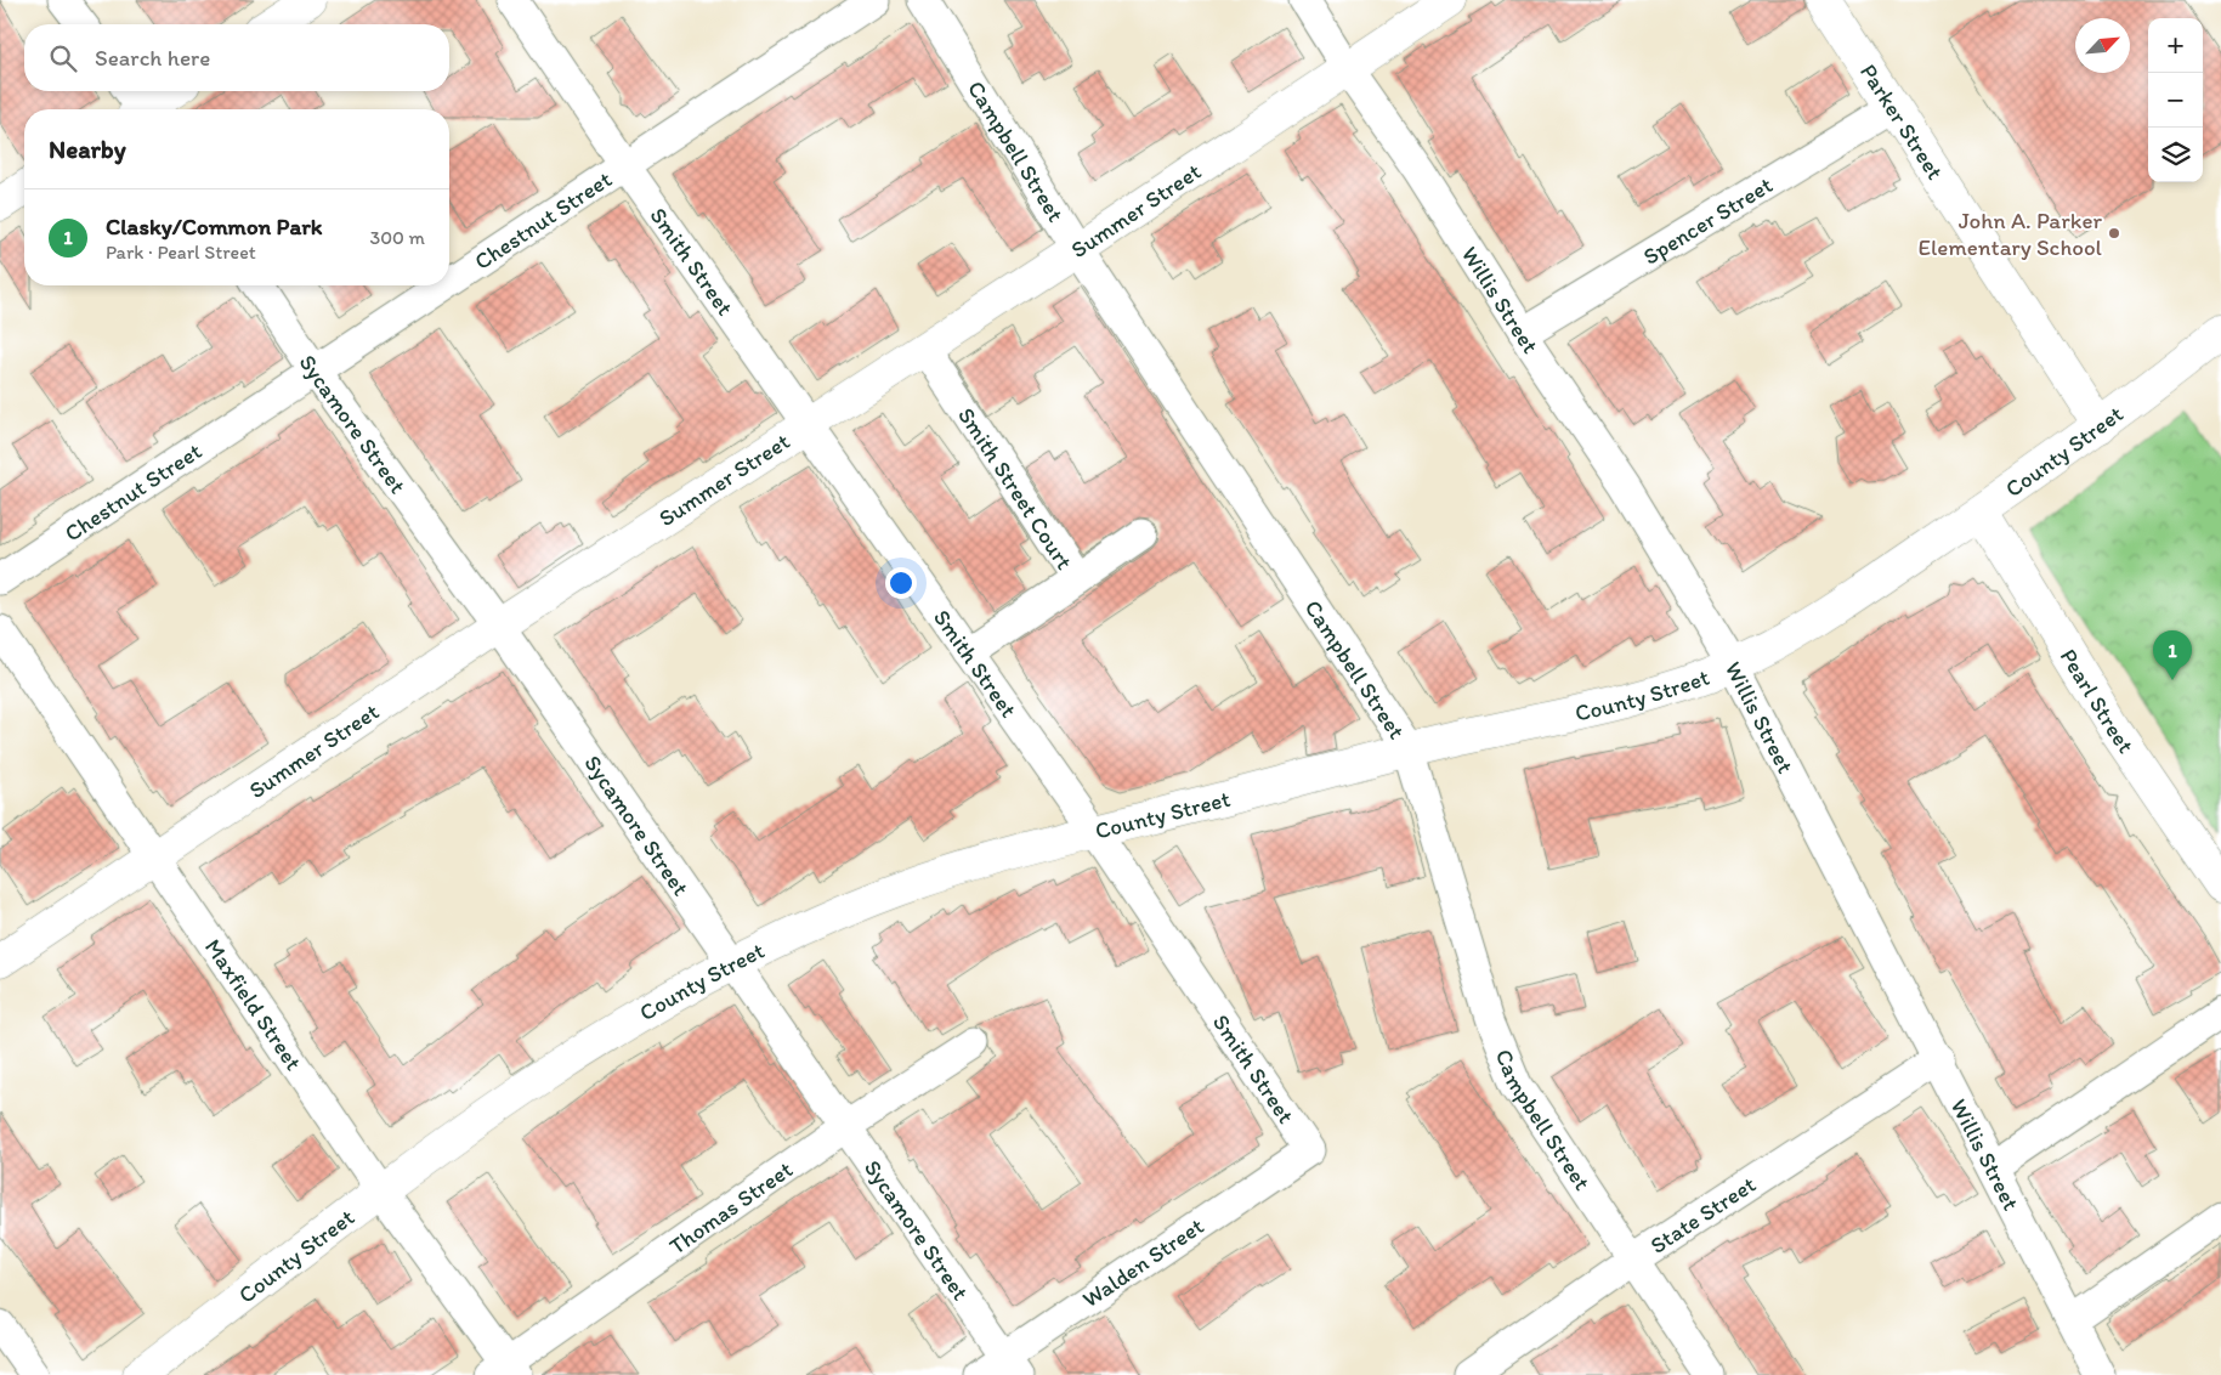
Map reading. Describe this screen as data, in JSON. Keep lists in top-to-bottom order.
{
  "streets": {
    "main road": [
      "Parker Street",
      "Summer Street",
      "County Street",
      "Pearl Street"
    ],
    "street": [
      "Campbell Street",
      "Chestnut Street",
      "Spencer Street",
      "Smith Street",
      "Willis Street",
      "Sycamore Street",
      "Smith Street Court",
      "Maxfield Street",
      "Thomas Street",
      "State Street",
      "Walden Street"
    ]
  },
  "crossings": [
    ["Parker Street", "Spencer Street"],
    ["Parker Street", "County Street"],
    ["Campbell Street", "Summer Street"],
    ["Campbell Street", "County Street"],
    ["Campbell Street", "State Street"],
    ["Summer Street", "Smith Street"],
    ["Summer Street", "Willis Street"],
    ["Summer Street", "Sycamore Street"],
    ["Summer Street", "Smith Street Court"],
    ["Summer Street", "Maxfield Street"],
    ["Chestnut Street", "Smith Street"],
    ["Chestnut Street", "Sycamore Street"],
    ["Spencer Street", "Willis Street"],
    ["Smith Street", "County Street"],
    ["Smith Street", "Smith Street Court"],
    ["Smith Street", "Walden Street"],
    ["Willis Street", "County Street"],
    ["Willis Street", "State Street"],
    ["Sycamore Street", "County Street"],
    ["Sycamore Street", "Thomas Street"],
    ["Sycamore Street", "Walden Street"],
    ["County Street", "Pearl Street"],
    ["County Street", "Maxfield Street"],
    ["Maxfield Street", "Thomas Street"]
  ],
  "places": ["John A. Parker Elementary School"],
  "north": "top right",
  "page": {
    "map_buttons": ["+", "−"],
    "search": "Search here",
    "heading": "Nearby",
    "list": [
      {
        "mark": "1",
        "name": "Clasky/Common Park",
        "note": "Park · Pearl Street",
        "value": "300 m"
      }
    ],
    "pins": "1"
  }
}
